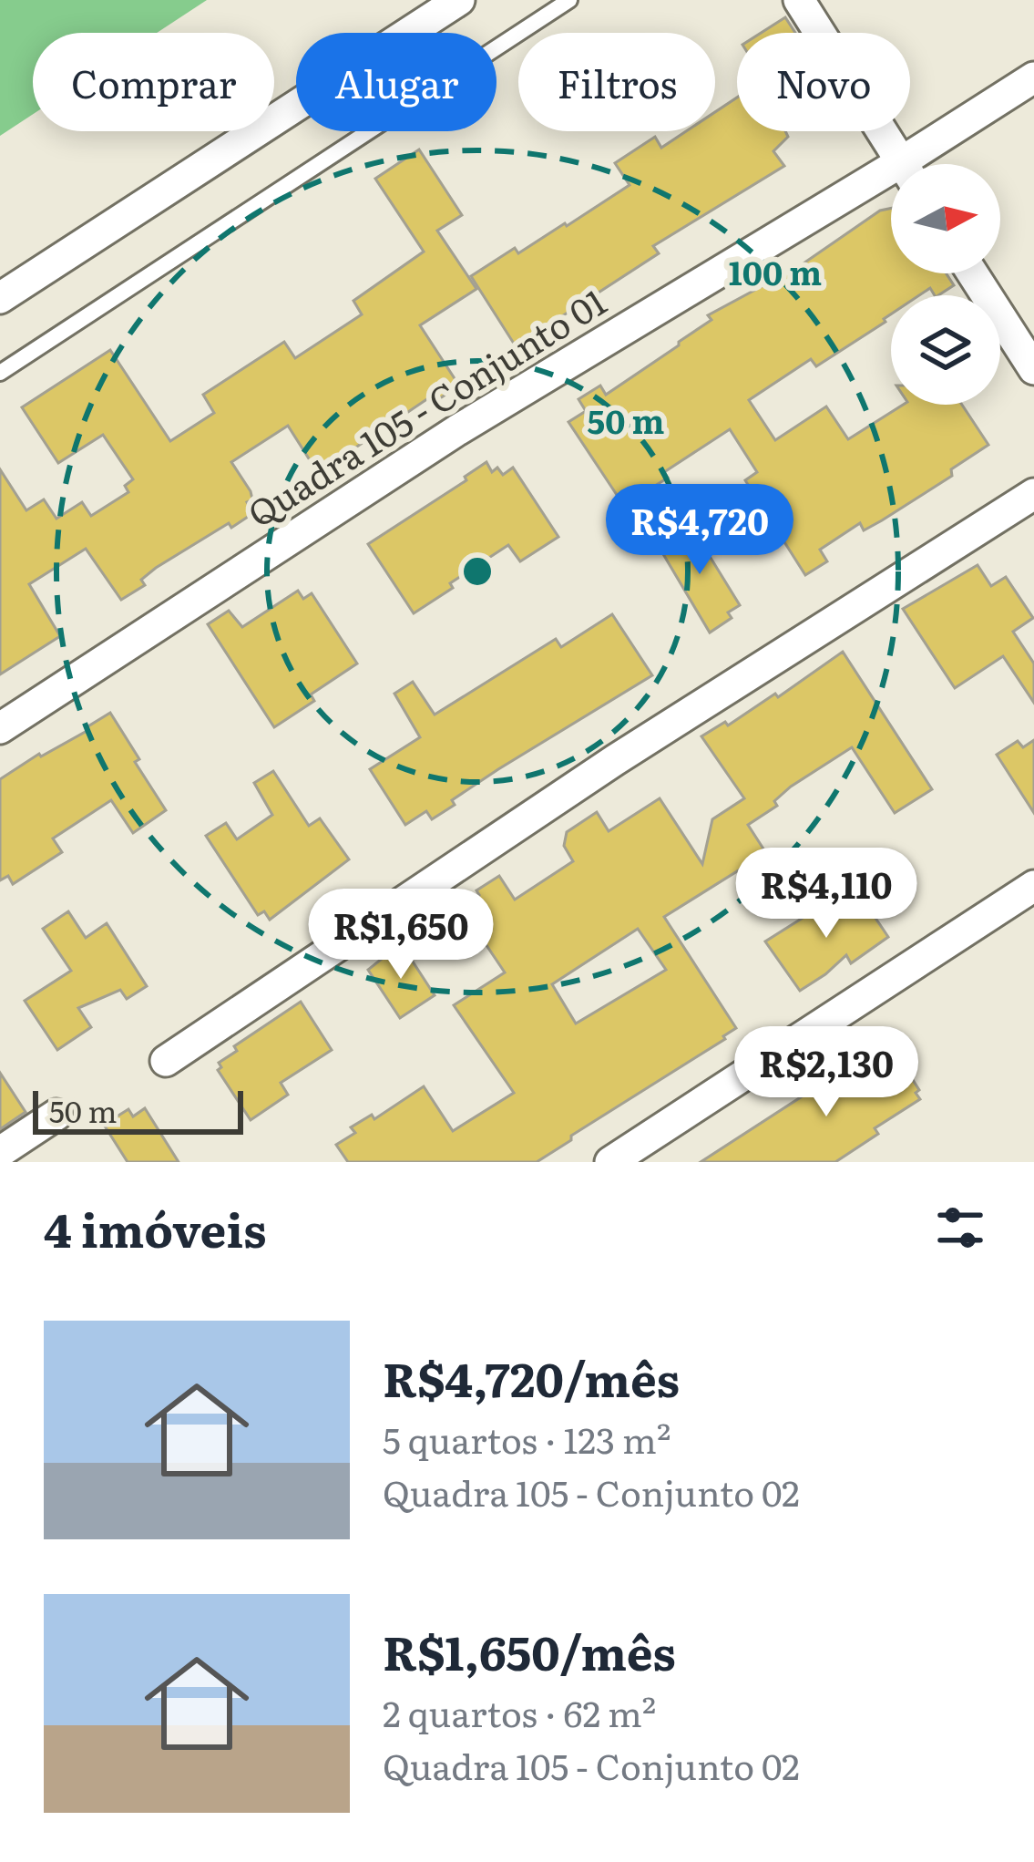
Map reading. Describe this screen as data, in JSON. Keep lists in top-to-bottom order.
{
  "streets": {
    "street": ["Quadra 105 - Conjunto 01"]
  },
  "scale_bar": "50 m",
  "north": "right",
  "page": {
    "chip": [
      "Comprar",
      "Alugar",
      "Filtros",
      "Novo"
    ],
    "price": [
      "R$4,720",
      "R$4,110",
      "R$1,650",
      "R$2,130"
    ],
    "scale": "50 m",
    "heading": "4 imóveis",
    "list": [
      {
        "name": "R$4,720/mês",
        "note": "5 quartos · 123 m² · Quadra 105 - Conjunto 02"
      },
      {
        "name": "R$1,650/mês",
        "note": "2 quartos · 62 m² · Quadra 105 - Conjunto 02"
      }
    ]
  },
  "rings": ["100 m", "50 m"]
}
